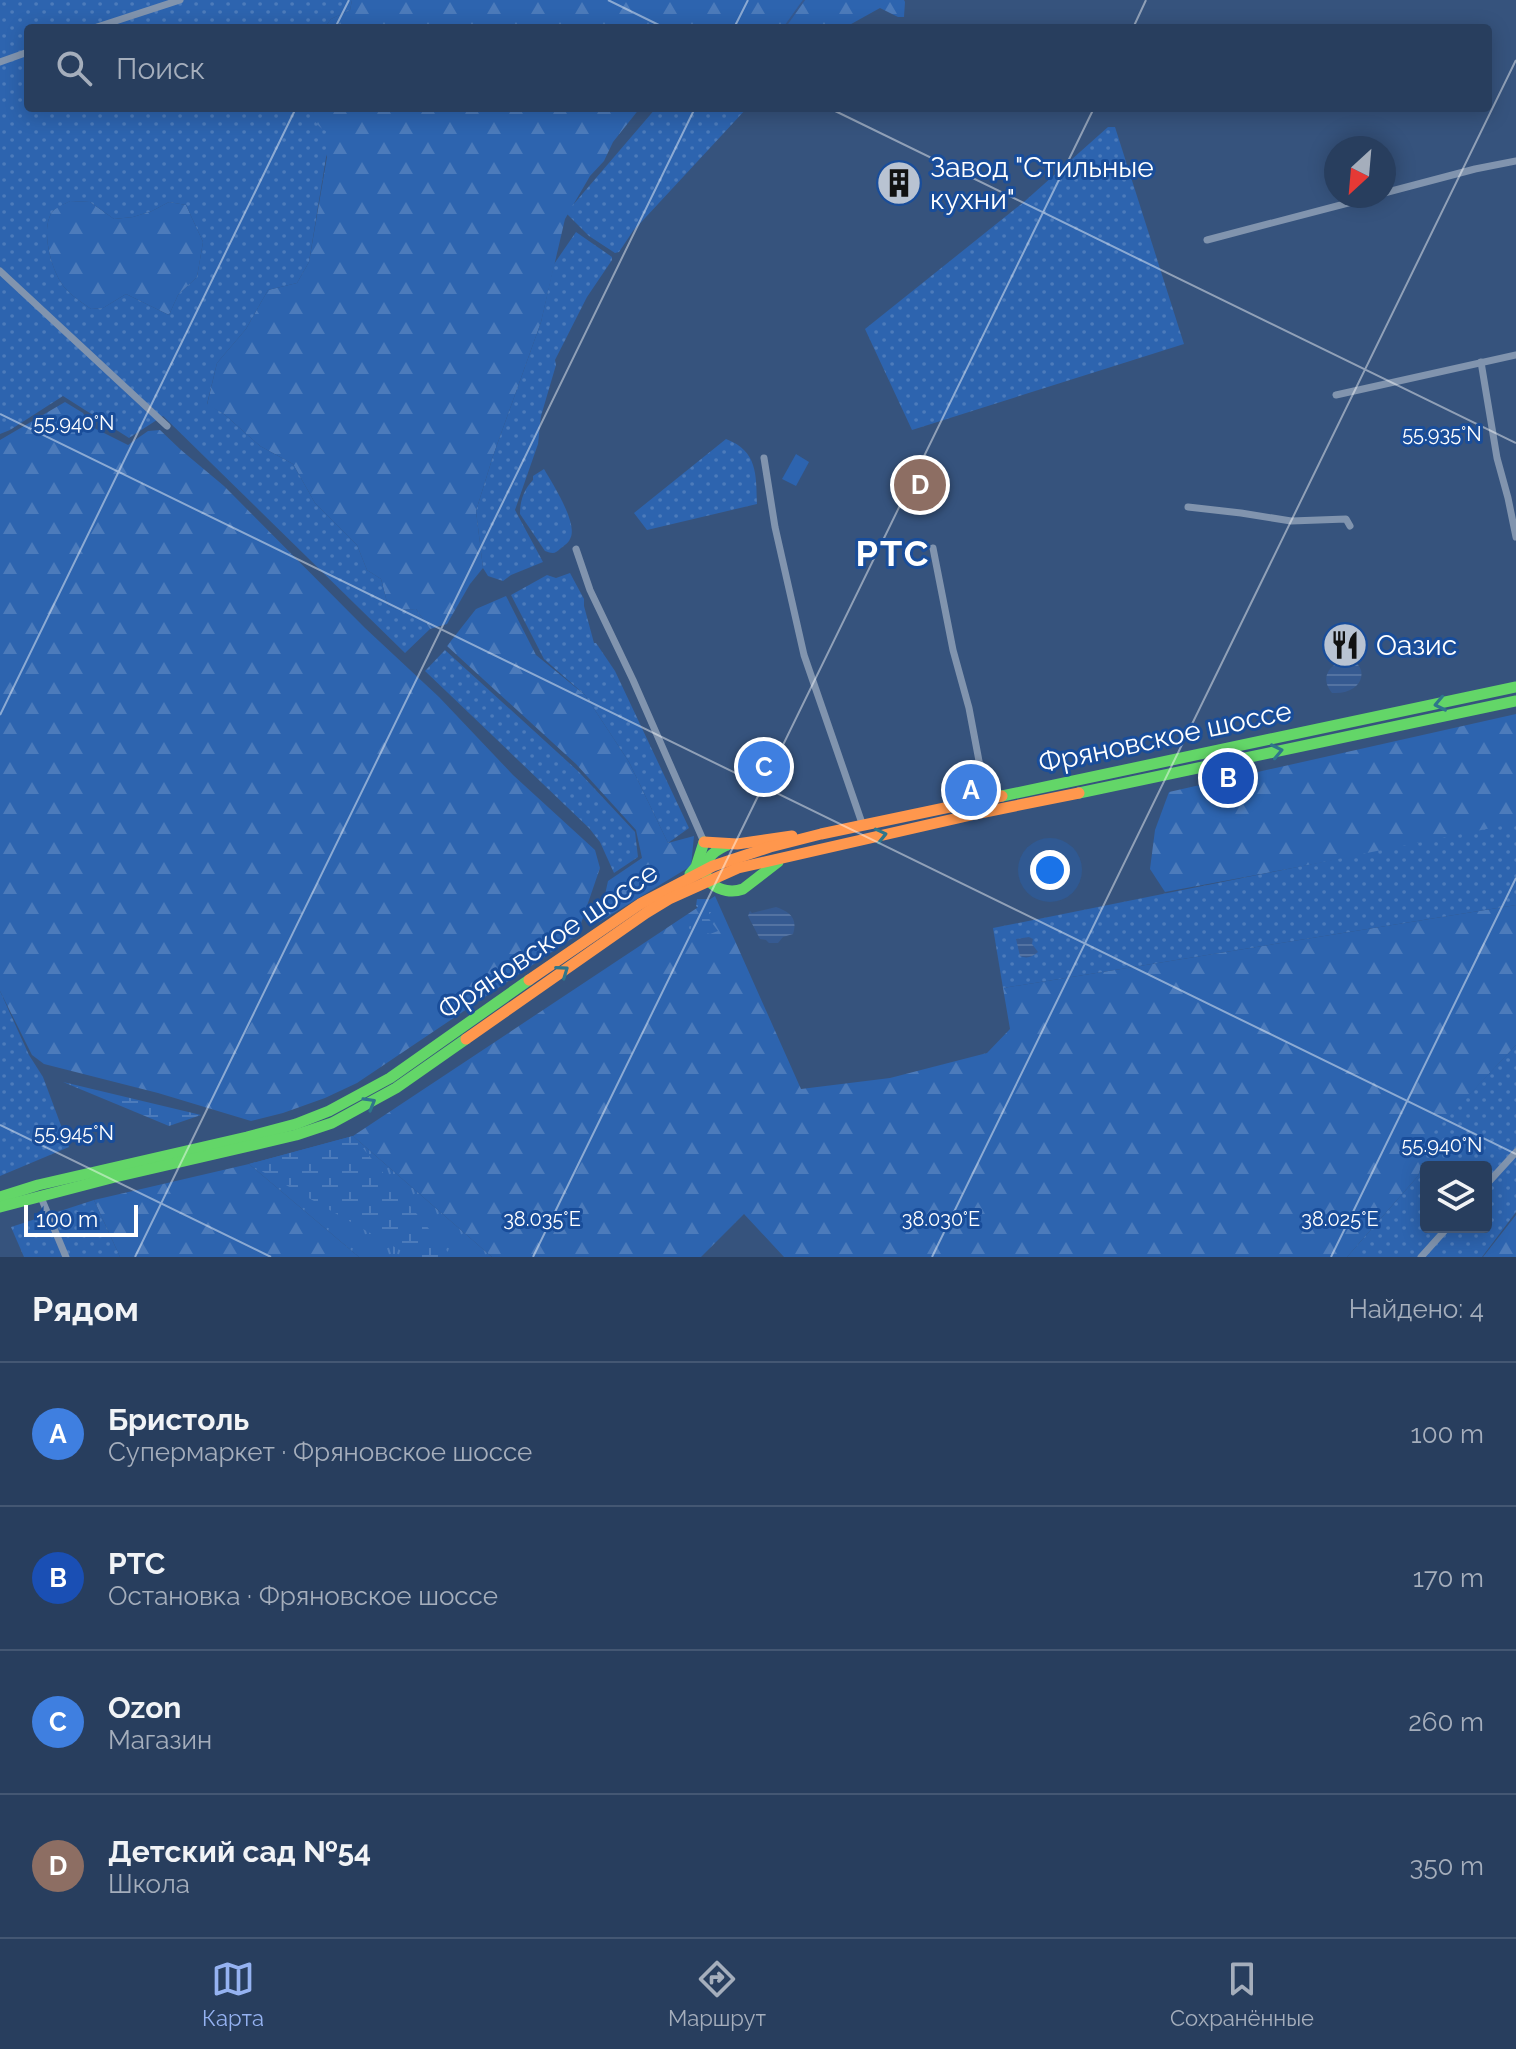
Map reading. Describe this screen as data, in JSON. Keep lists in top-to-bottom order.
{
  "streets": {
    "main road": ["Фряновское шоссе"]
  },
  "districts": ["РТС"],
  "places": {
    "building": ["Завод \"Стильные кухни\""],
    "restaurant": ["Оазис"]
  },
  "scale_bar": "100 m",
  "north": "bottom left",
  "page": {
    "search": "Поиск",
    "pins": [
      "D",
      "C",
      "B",
      "A"
    ],
    "scale": "100 m",
    "heading": ["Рядом", "Найдено: 4"],
    "list": [
      {
        "mark": "A",
        "name": "Бристоль",
        "note": "Супермаркет · Фряновское шоссе",
        "value": "100 m"
      },
      {
        "mark": "B",
        "name": "РТС",
        "note": "Остановка · Фряновское шоссе",
        "value": "170 m"
      },
      {
        "mark": "C",
        "name": "Ozon",
        "note": "Магазин",
        "value": "260 m"
      },
      {
        "mark": "D",
        "name": "Детский сад №54",
        "note": "Школа",
        "value": "350 m"
      }
    ],
    "nav": ["Карта", "Маршрут", "Сохранённые"]
  },
  "coordinates": [
    "55.940°N",
    "55.935°N",
    "55.945°N",
    "38.035°E",
    "38.030°E",
    "38.025°E"
  ]
}
